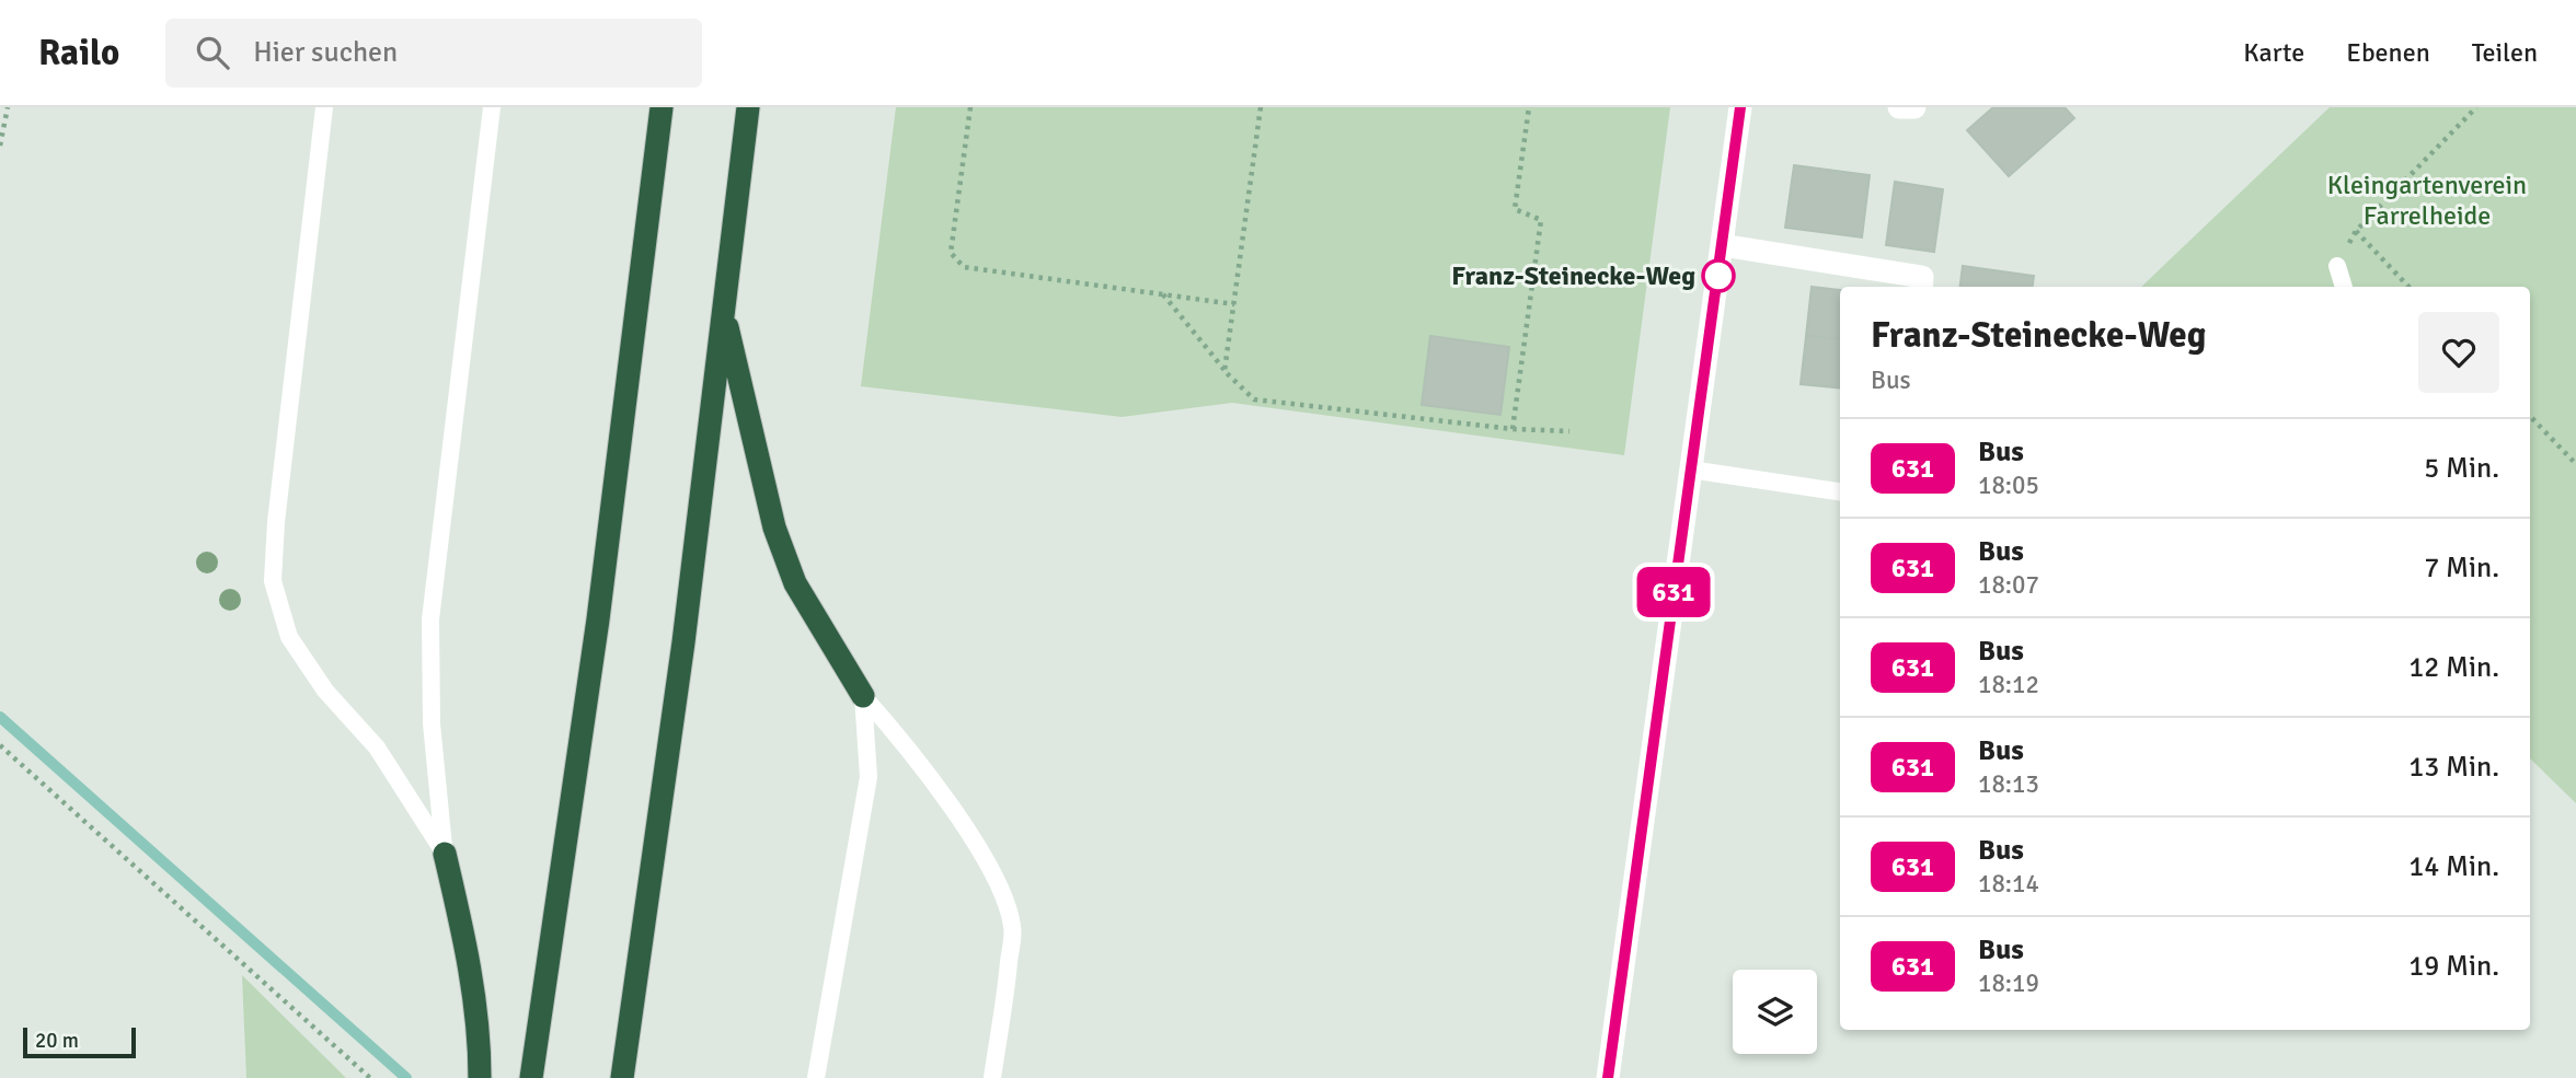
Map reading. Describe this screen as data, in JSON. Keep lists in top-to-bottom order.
{
  "parks": ["Kleingartenverein Farrelheide"],
  "places": ["Franz-Steinecke-Weg"],
  "lines": ["bus line 631"],
  "scale_bar": "20 m",
  "page": {
    "header": "Railo",
    "search": "Hier suchen",
    "nav": ["Karte", "Ebenen", "Teilen"],
    "on_map": "631",
    "heading": ["Franz-Steinecke-Weg", "Bus"],
    "list": [
      {
        "mark": "631",
        "name": "Bus",
        "note": "18:05",
        "value": "5 Min."
      },
      {
        "mark": "631",
        "name": "Bus",
        "note": "18:07",
        "value": "7 Min."
      },
      {
        "mark": "631",
        "name": "Bus",
        "note": "18:12",
        "value": "12 Min."
      },
      {
        "mark": "631",
        "name": "Bus",
        "note": "18:13",
        "value": "13 Min."
      },
      {
        "mark": "631",
        "name": "Bus",
        "note": "18:14",
        "value": "14 Min."
      },
      {
        "mark": "631",
        "name": "Bus",
        "note": "18:19",
        "value": "19 Min."
      }
    ],
    "scale": "20 m"
  }
}
